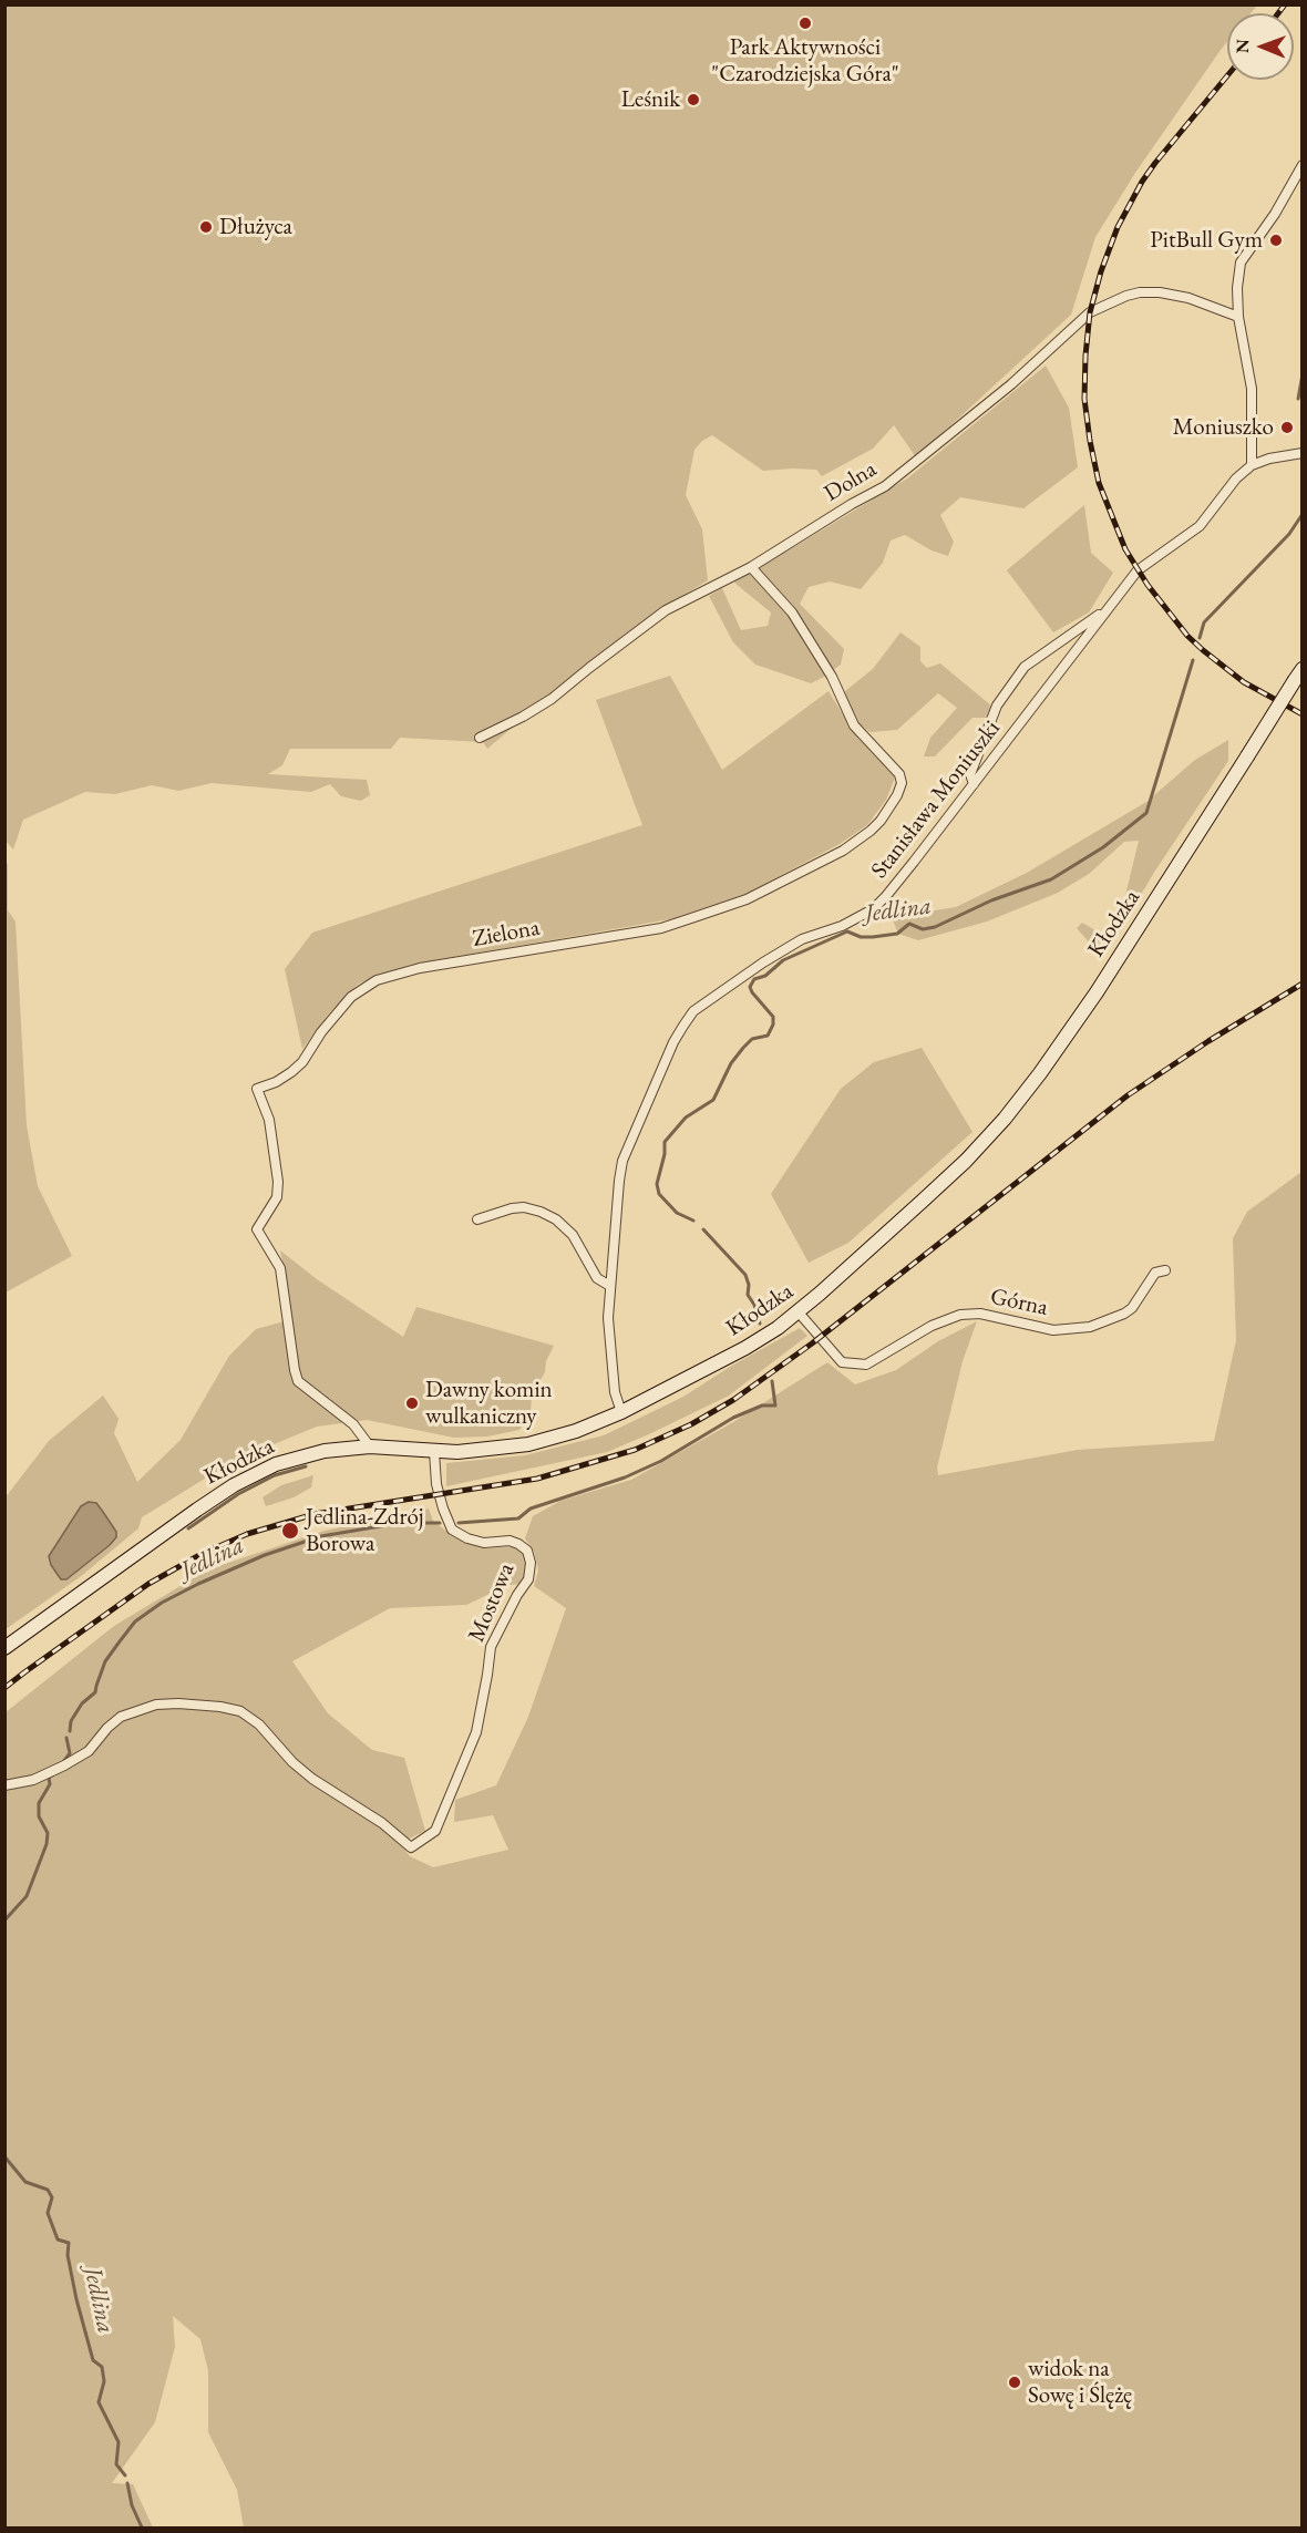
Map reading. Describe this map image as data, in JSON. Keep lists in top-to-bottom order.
{
  "streets": {
    "main road": ["Kłodzka"],
    "street": [
      "Dolna",
      "Stanisława Moniuszki",
      "Zielona",
      "Górna",
      "Mostowa"
    ]
  },
  "crossings": [
    ["Dolna", "Zielona"],
    ["Stanisława Moniuszki", "Kłodzka"],
    ["Kłodzka", "Zielona"],
    ["Kłodzka", "Górna"],
    ["Kłodzka", "Mostowa"]
  ],
  "water": ["Jedlina"],
  "places": [
    "Park Aktywności \"Czarodziejska Góra\"",
    "Leśnik",
    "Dłużyca",
    "PitBull Gym",
    "Moniuszko",
    "Dawny komin wulkaniczny",
    "Jedlina-Zdrój Borowa",
    "widok na Sowę i Ślężę"
  ],
  "north": "left"
}
